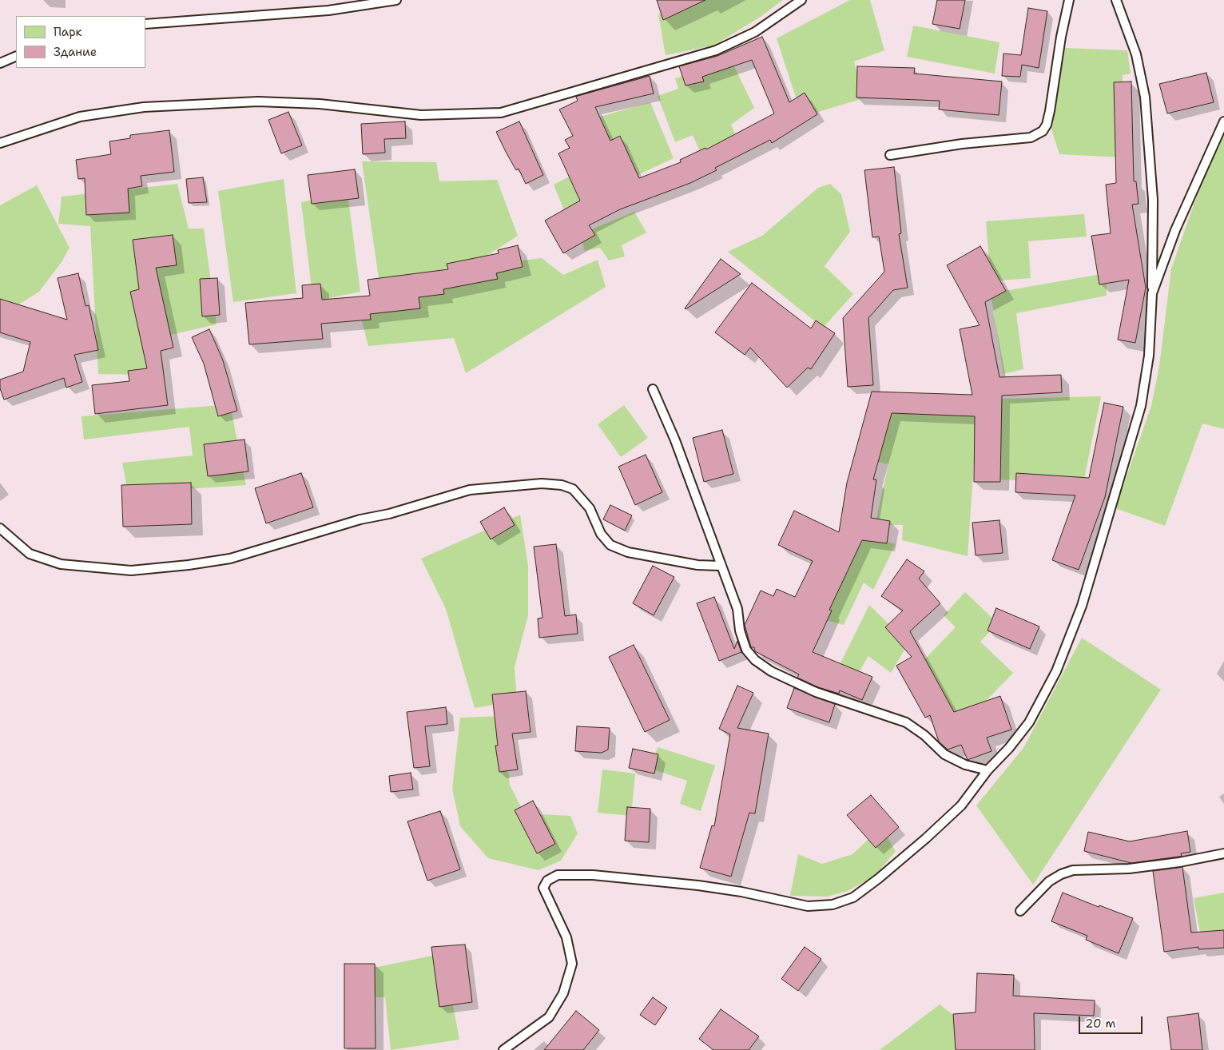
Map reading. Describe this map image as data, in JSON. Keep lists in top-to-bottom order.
{
  "legend": ["Парк", "Здание"],
  "scale_bar": "20 m"
}
